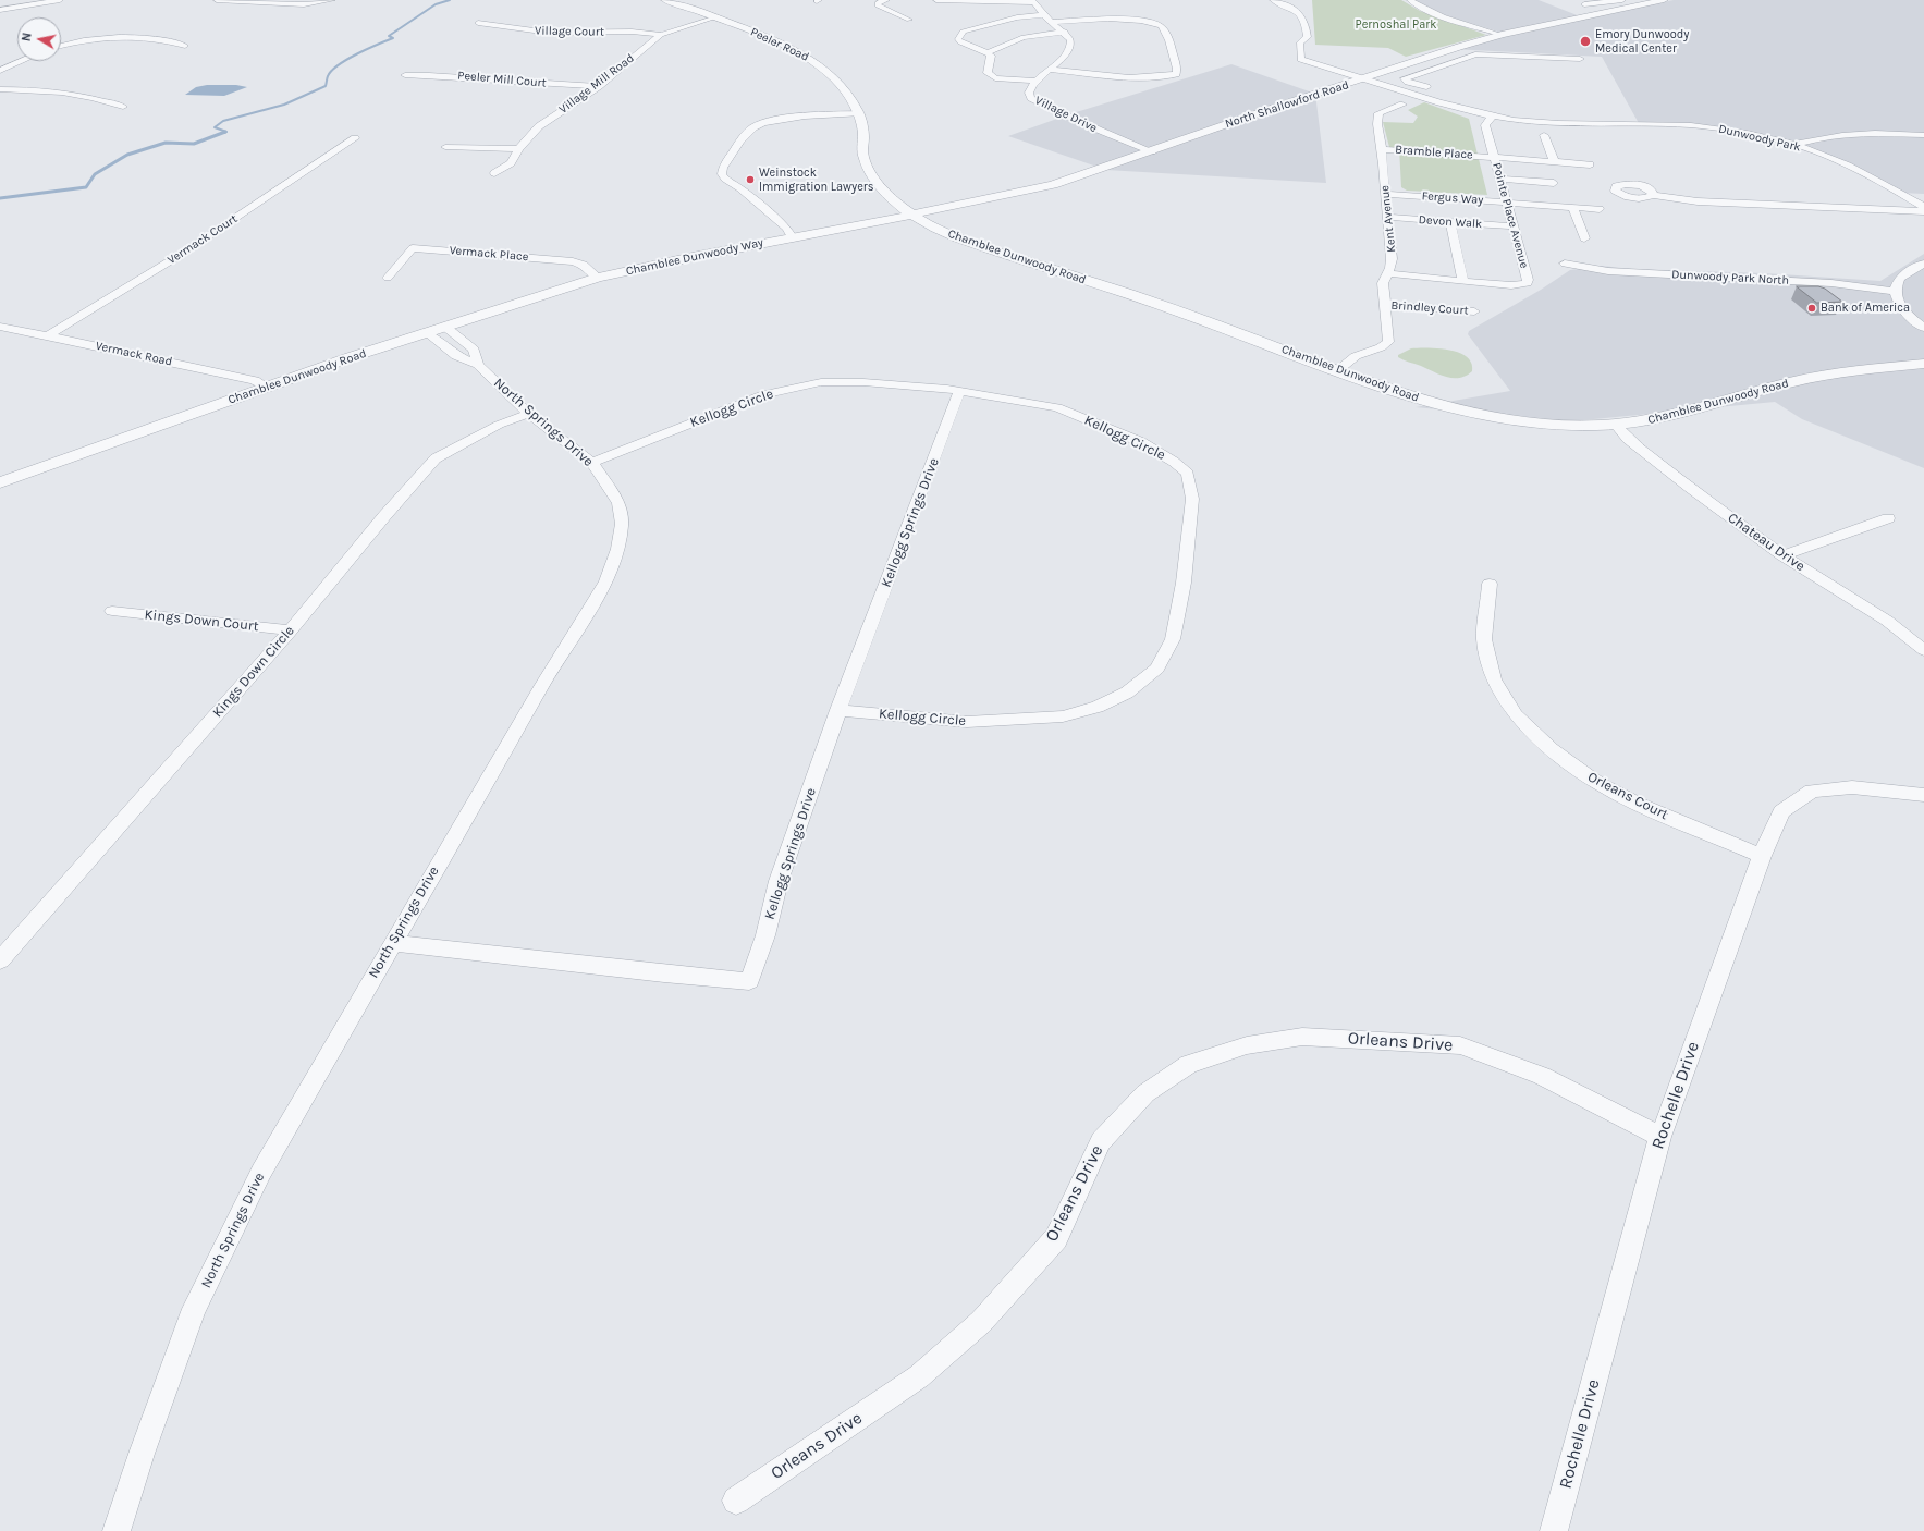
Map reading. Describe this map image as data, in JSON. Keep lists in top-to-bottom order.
{
  "streets": {
    "street": [
      "Village Court",
      "Peeler Road",
      "Peeler Mill Court",
      "Village Mill Road",
      "North Shallowford Road",
      "Village Drive",
      "Dunwoody Park",
      "Bramble Place",
      "Fergus Way",
      "Pointe Place Avenue",
      "Kent Avenue",
      "Devon Walk",
      "Vermack Court",
      "Vermack Place",
      "Chamblee Dunwoody Way",
      "Chamblee Dunwoody Road",
      "Dunwoody Park North",
      "Brindley Court",
      "Vermack Road",
      "Kellogg Circle",
      "North Springs Drive",
      "Kellogg Springs Drive",
      "Chateau Drive",
      "Kings Down Court",
      "Kings Down Circle",
      "Orleans Court",
      "Orleans Drive",
      "Rochelle Drive"
    ]
  },
  "crossings": [
    ["Village Court", "Village Mill Road"],
    ["Peeler Road", "Village Mill Road"],
    ["Peeler Road", "North Shallowford Road"],
    ["Peeler Road", "Chamblee Dunwoody Road"],
    ["Peeler Mill Court", "Village Mill Road"],
    ["North Shallowford Road", "Village Drive"],
    ["North Shallowford Road", "Dunwoody Park"],
    ["North Shallowford Road", "Chamblee Dunwoody Road"],
    ["Dunwoody Park", "Pointe Place Avenue"],
    ["Bramble Place", "Pointe Place Avenue"],
    ["Bramble Place", "Kent Avenue"],
    ["Fergus Way", "Pointe Place Avenue"],
    ["Fergus Way", "Kent Avenue"],
    ["Pointe Place Avenue", "Kent Avenue"],
    ["Pointe Place Avenue", "Devon Walk"],
    ["Kent Avenue", "Devon Walk"],
    ["Kent Avenue", "Chamblee Dunwoody Road"],
    ["Kent Avenue", "Brindley Court"],
    ["Vermack Court", "Vermack Road"],
    ["Vermack Place", "Chamblee Dunwoody Way"],
    ["Vermack Place", "Chamblee Dunwoody Road"],
    ["Chamblee Dunwoody Way", "Chamblee Dunwoody Road"],
    ["Chamblee Dunwoody Road", "Vermack Road"],
    ["Chamblee Dunwoody Road", "North Springs Drive"],
    ["Chamblee Dunwoody Road", "Chateau Drive"],
    ["Kellogg Circle", "North Springs Drive"],
    ["Kellogg Circle", "Kellogg Springs Drive"],
    ["North Springs Drive", "Kellogg Springs Drive"],
    ["North Springs Drive", "Kings Down Circle"],
    ["Kings Down Court", "Kings Down Circle"],
    ["Orleans Court", "Rochelle Drive"],
    ["Orleans Drive", "Rochelle Drive"]
  ],
  "parks": ["Pernoshal Park"],
  "places": ["Emory Dunwoody Medical Center", "Weinstock Immigration Lawyers", "Bank of America"],
  "north": "left"
}
